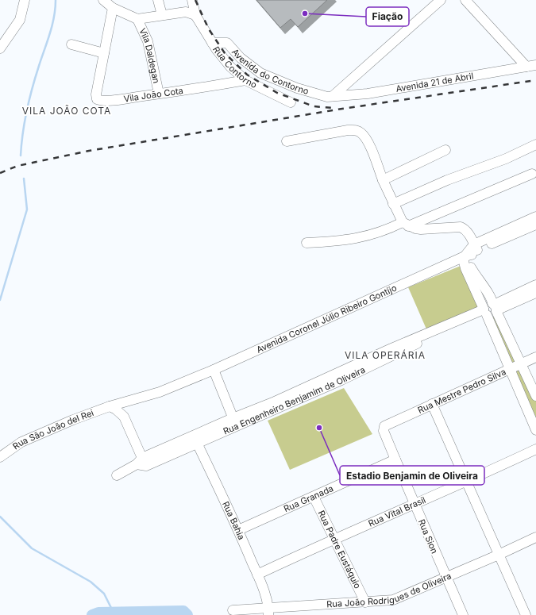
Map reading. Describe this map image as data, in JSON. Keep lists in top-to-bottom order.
{
  "streets": {
    "street": [
      "Vila Daldegan",
      "Rua Contorno",
      "Avenida do Contorno",
      "Avenida 21 de Abril",
      "Vila João Cota",
      "Avenida Coronel Júlio Ribeiro Gontijo",
      "Rua Mestre Pedro Silva",
      "Rua Engenheiro Benjamim de Oliveira",
      "Rua São João del Rei",
      "Rua Granada",
      "Rua Vital Brasil",
      "Rua Bahia",
      "Rua Sion",
      "Rua Padre Eustáquio",
      "Rua João Rodrigues de Oliveira"
    ]
  },
  "crossings": [
    ["Vila Daldegan", "Vila João Cota"],
    ["Rua Contorno", "Avenida do Contorno"],
    ["Rua Contorno", "Vila João Cota"],
    ["Avenida do Contorno", "Avenida 21 de Abril"],
    ["Avenida Coronel Júlio Ribeiro Gontijo", "Rua São João del Rei"],
    ["Rua Mestre Pedro Silva", "Rua Sion"],
    ["Rua Engenheiro Benjamim de Oliveira", "Rua Bahia"],
    ["Rua Granada", "Rua Bahia"],
    ["Rua Granada", "Rua Sion"],
    ["Rua Granada", "Rua Padre Eustáquio"],
    ["Rua Vital Brasil", "Rua Bahia"],
    ["Rua Vital Brasil", "Rua Sion"],
    ["Rua Vital Brasil", "Rua Padre Eustáquio"],
    ["Rua Bahia", "Rua João Rodrigues de Oliveira"],
    ["Rua Sion", "Rua João Rodrigues de Oliveira"],
    ["Rua Padre Eustáquio", "Rua João Rodrigues de Oliveira"]
  ],
  "districts": ["VILA JOÃO COTA", "VILA OPERÁRIA"],
  "places": ["Fiação", "Estadio Benjamin de Oliveira"]
}
